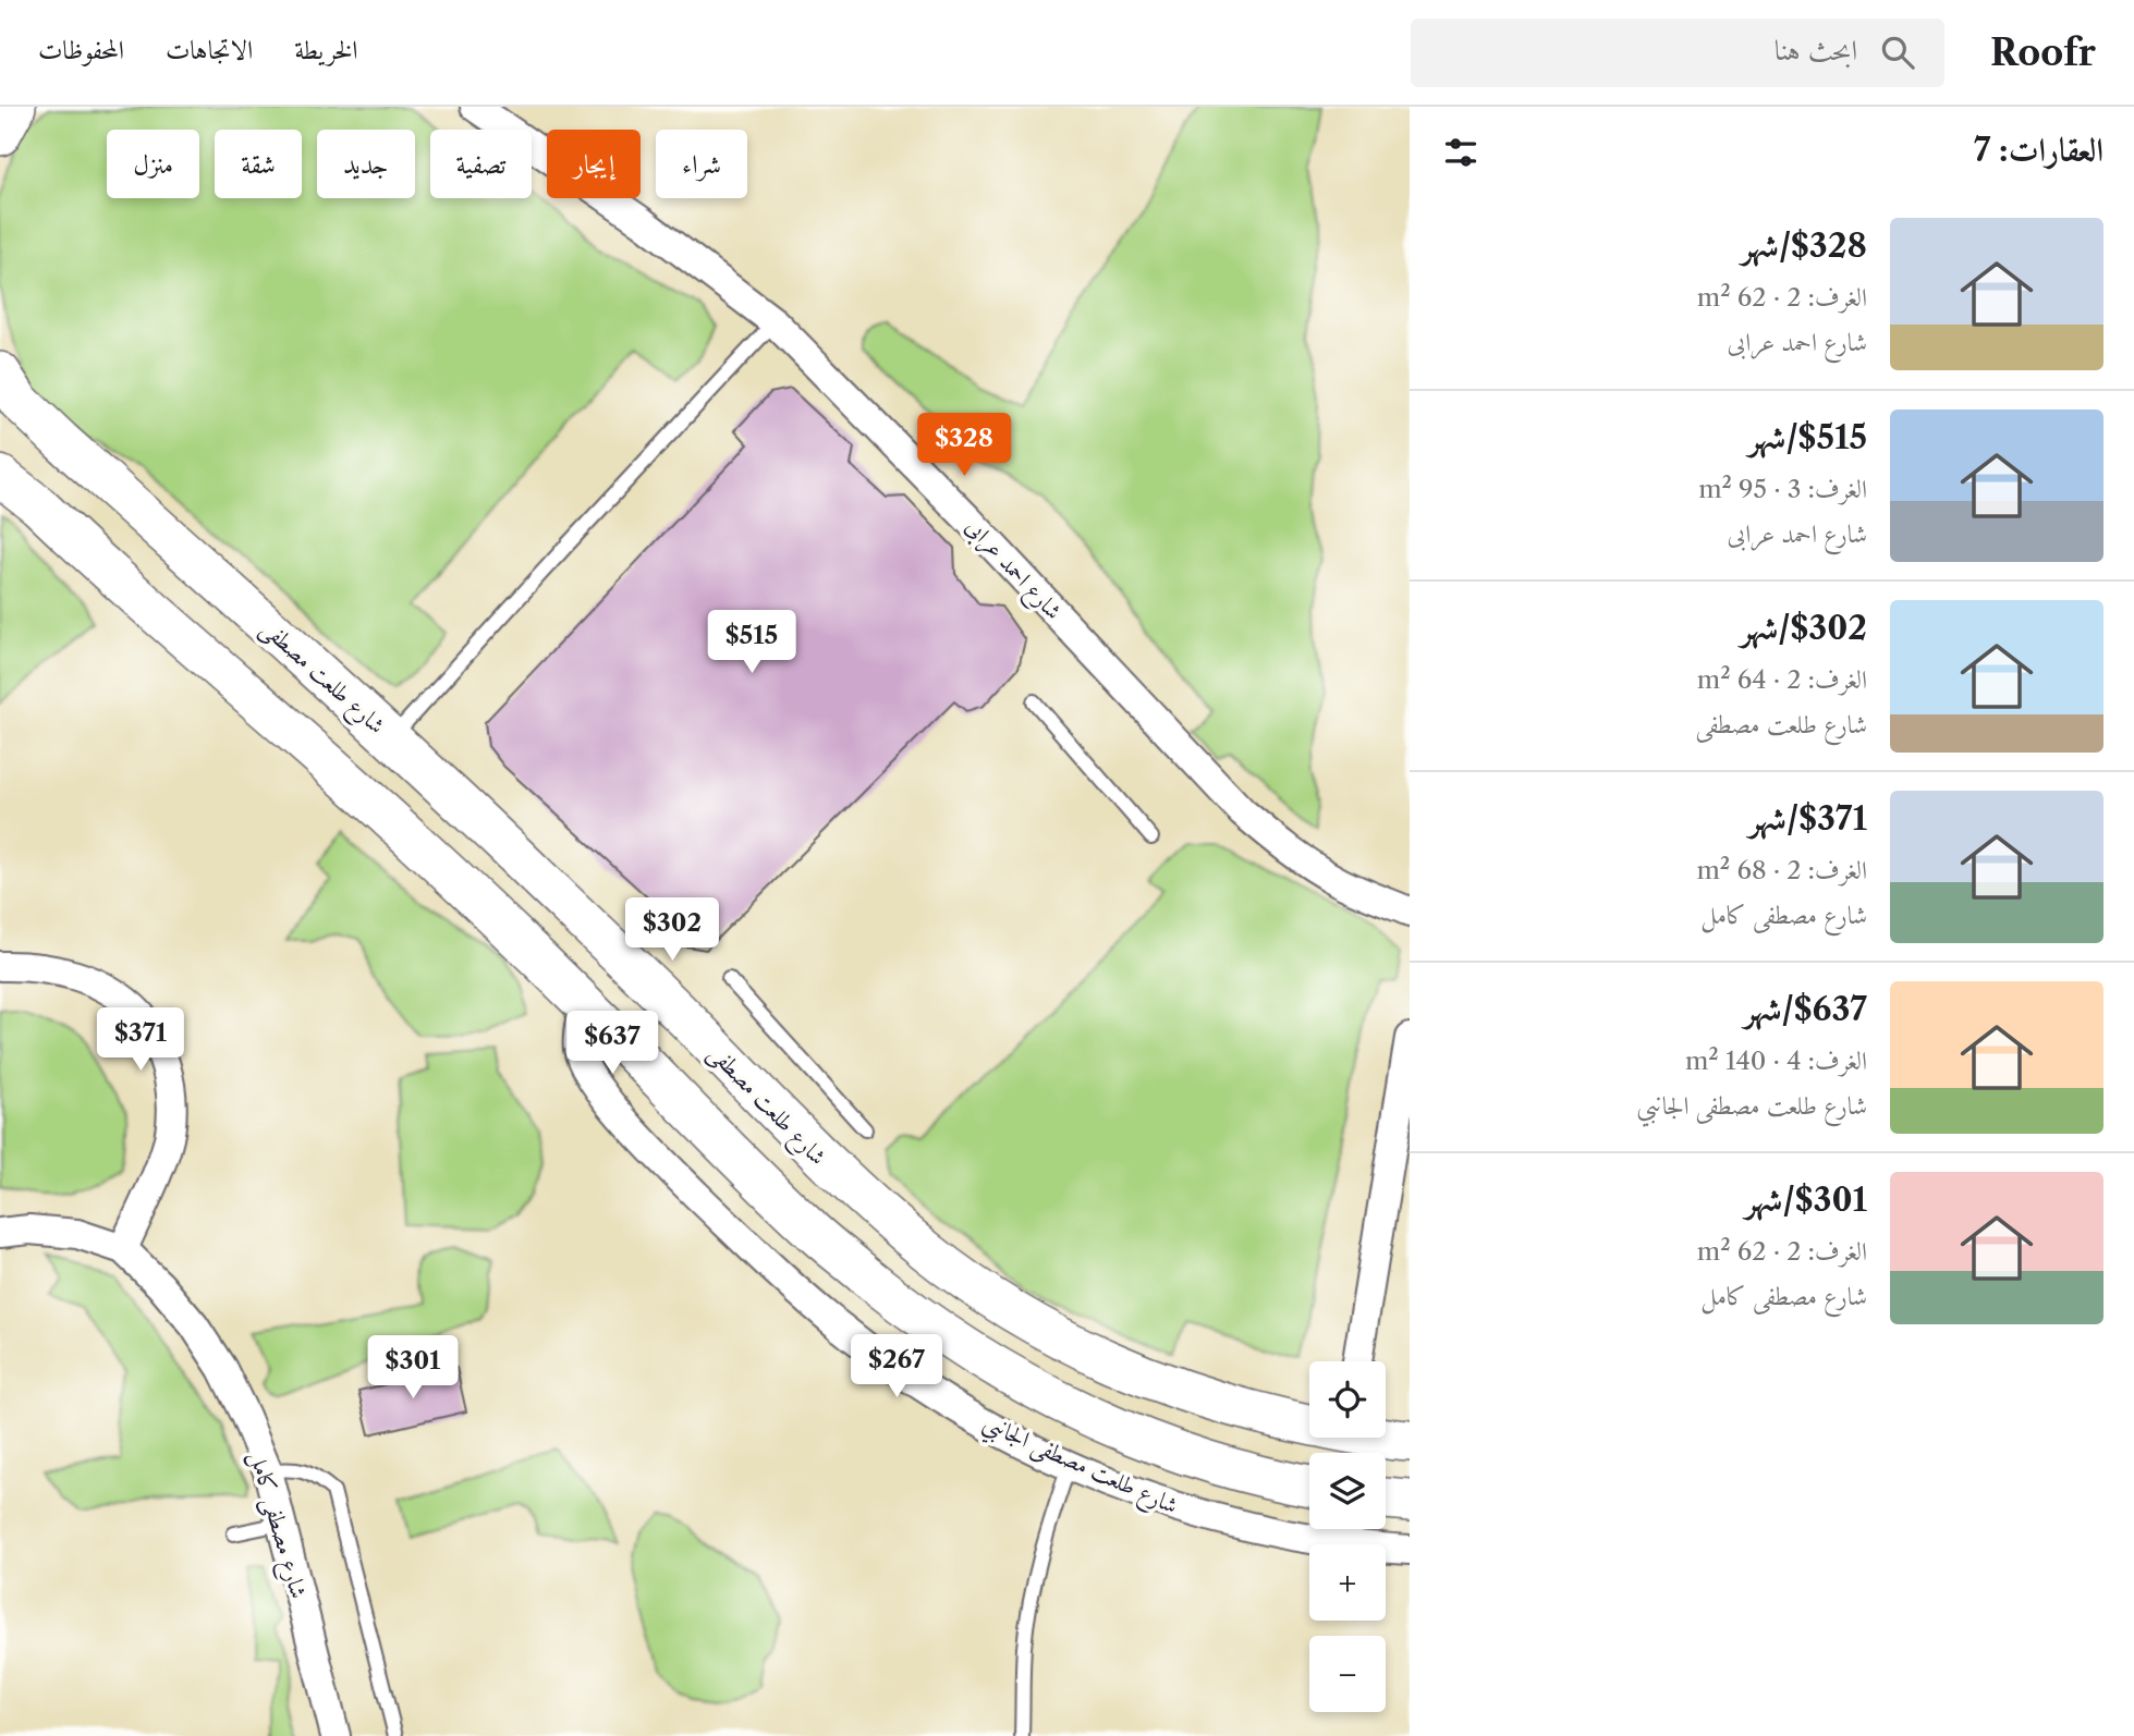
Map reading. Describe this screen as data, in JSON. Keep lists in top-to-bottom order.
{
  "streets": {
    "street": [
      "شارع احمد عرابى",
      "شارع طلعت مصطفى",
      "شارع طلعت مصطفى الجانبي",
      "شارع مصطفى كامل"
    ]
  },
  "page": {
    "header": "Roofr",
    "search": "ابحث هنا",
    "nav": ["الخريطة", "الاتجاهات", "المحفوظات"],
    "heading": "العقارات: 7",
    "chip": [
      "شراء",
      "إيجار",
      "تصفية",
      "جديد",
      "شقة",
      "منزل"
    ],
    "list": [
      {
        "name": "$328/شهر",
        "note": "الغرف: 2 · 62 m² · شارع احمد عرابى"
      },
      {
        "name": "$515/شهر",
        "note": "الغرف: 3 · 95 m² · شارع احمد عرابى"
      },
      {
        "name": "$302/شهر",
        "note": "الغرف: 2 · 64 m² · شارع طلعت مصطفى"
      },
      {
        "name": "$371/شهر",
        "note": "الغرف: 2 · 68 m² · شارع مصطفى كامل"
      },
      {
        "name": "$637/شهر",
        "note": "الغرف: 4 · 140 m² · شارع طلعت مصطفى الجانبي"
      },
      {
        "name": "$301/شهر",
        "note": "الغرف: 2 · 62 m² · شارع مصطفى كامل"
      }
    ],
    "price": [
      "$328",
      "$515",
      "$302",
      "$371",
      "$637",
      "$267",
      "$301"
    ],
    "map_buttons": ["+", "−"]
  }
}
